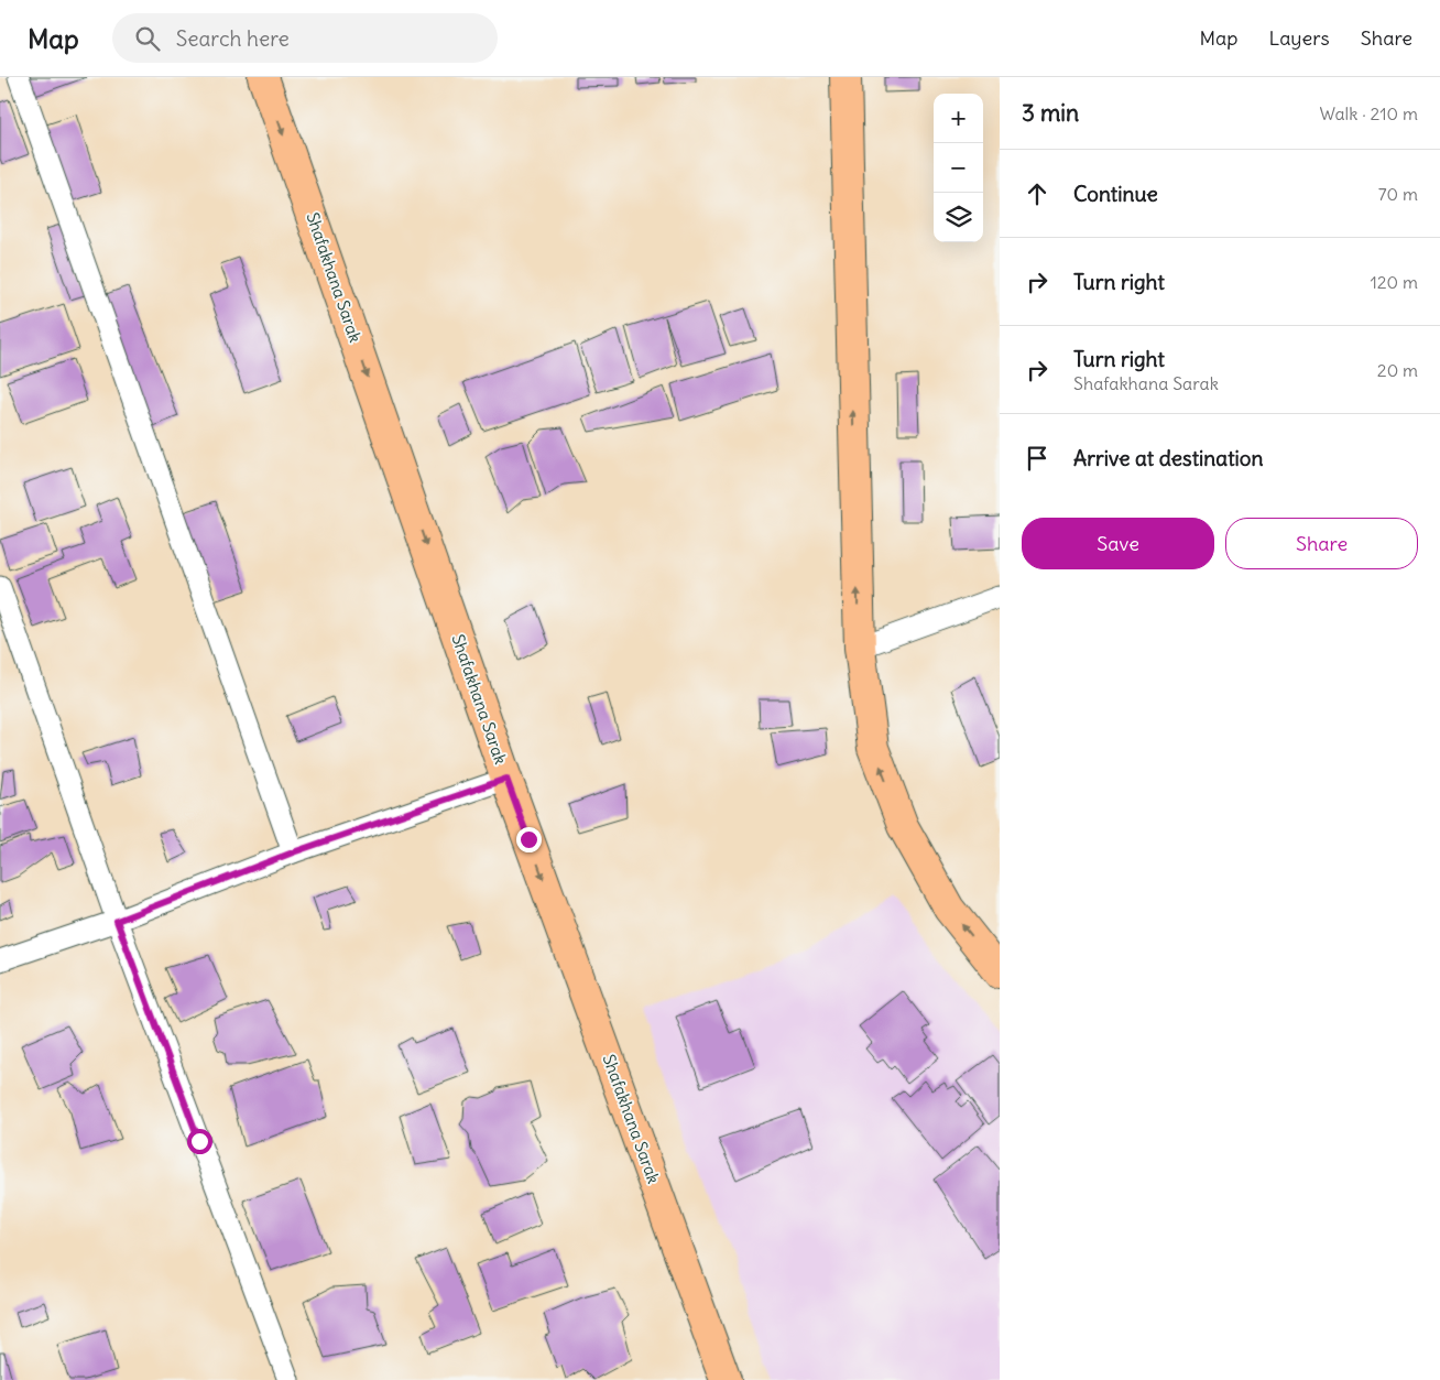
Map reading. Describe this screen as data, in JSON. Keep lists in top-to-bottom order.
{
  "streets": {
    "main road": ["Shafakhana Sarak"]
  },
  "one_way": ["Shafakhana Sarak"],
  "page": {
    "header": "Map",
    "search": "Search here",
    "nav": ["Map", "Layers", "Share"],
    "heading": ["3 min", "Walk · 210 m"],
    "map_buttons": ["+", "−"],
    "list": [
      ["Continue", "70 m"],
      ["Turn right", "120 m"],
      ["Turn right", "Shafakhana Sarak", "20 m"],
      "Arrive at destination"
    ],
    "buttons": ["Save", "Share"]
  }
}
